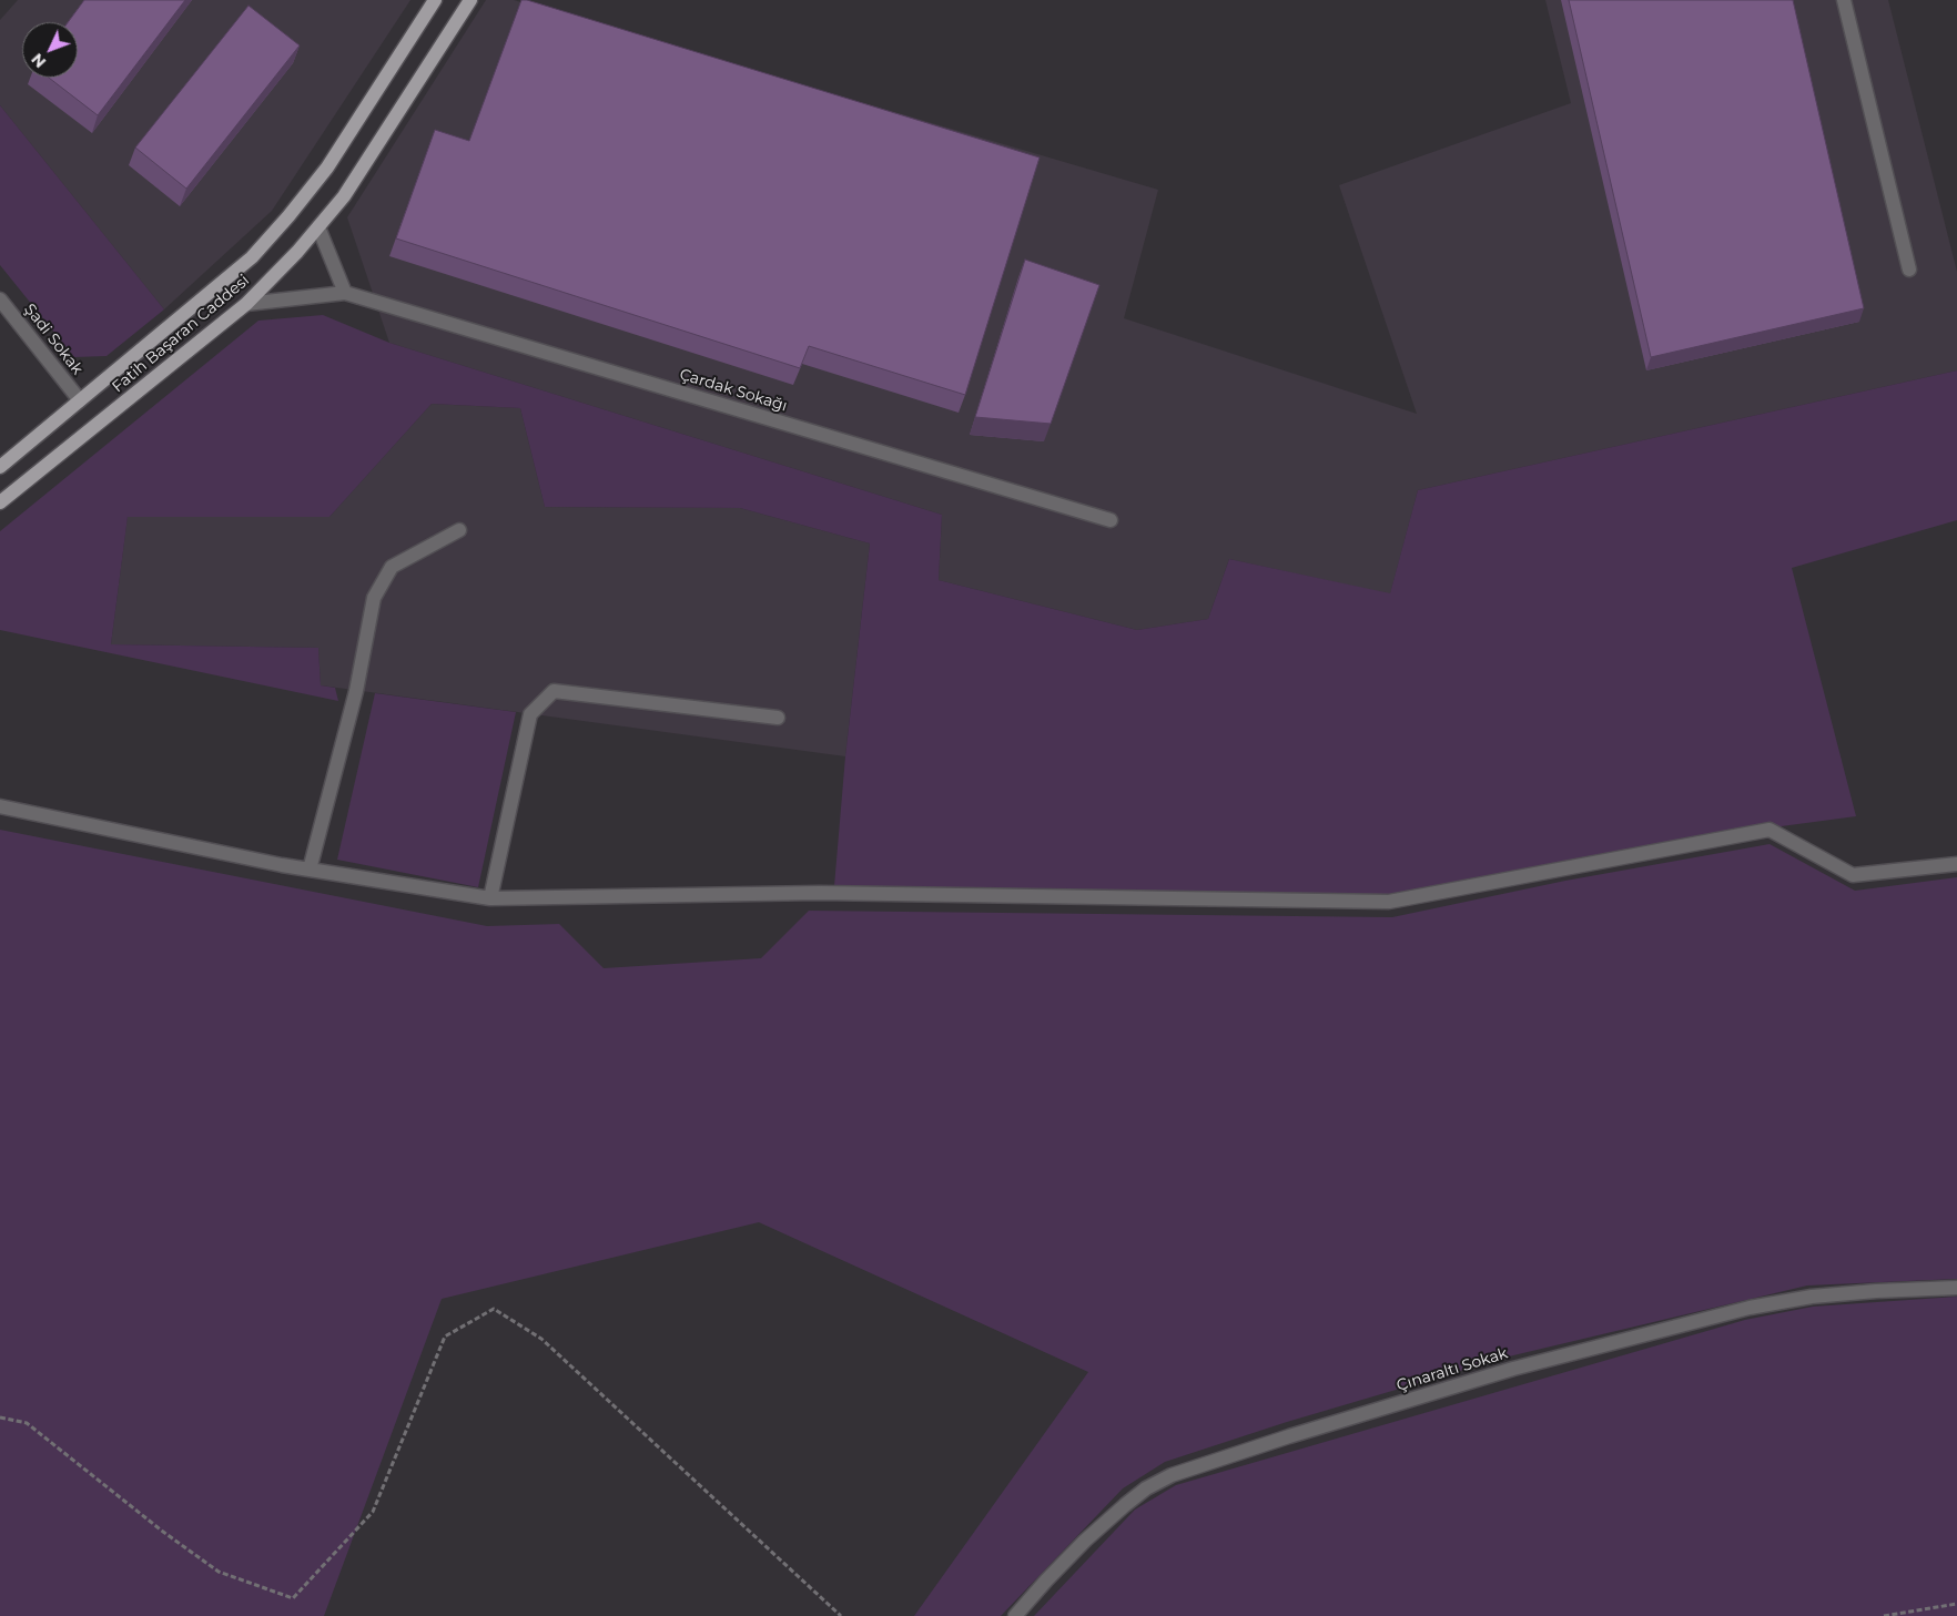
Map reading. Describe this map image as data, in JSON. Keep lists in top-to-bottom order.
{
  "streets": {
    "main road": ["Fatih Başaran Caddesi"],
    "street": ["Şadi Sokak", "Çardak Sokağı", "Çınaraltı Sokak"]
  },
  "crossings": [
    ["Fatih Başaran Caddesi", "Şadi Sokak"],
    ["Fatih Başaran Caddesi", "Çardak Sokağı"]
  ],
  "north": "bottom left"
}
